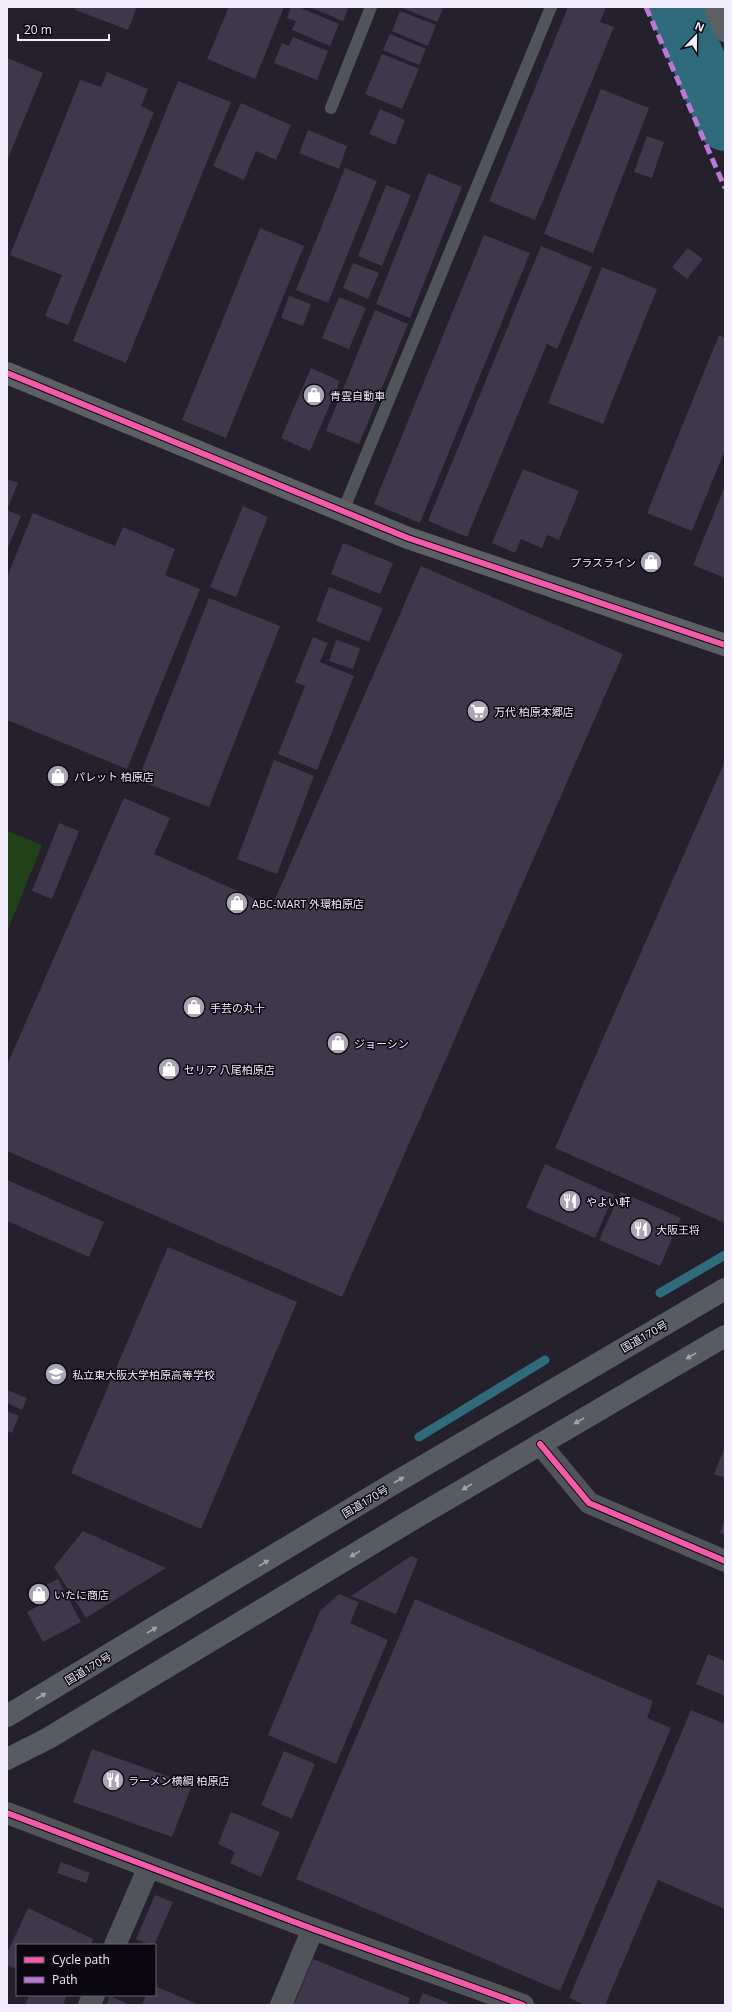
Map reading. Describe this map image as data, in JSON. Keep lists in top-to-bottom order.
{
  "streets": {
    "highway": ["国道170号"]
  },
  "places": {
    "shop": [
      "青雲自動車",
      "プラスライン",
      "パレット 柏原店",
      "ABC-MART 外環柏原店",
      "手芸の丸十",
      "ジョーシン",
      "セリア 八尾柏原店",
      "いたに商店"
    ],
    "supermarket": ["万代 柏原本郷店"],
    "restaurant": ["やよい軒", "大阪王将", "ラーメン横綱 柏原店"],
    "school or university": ["私立東大阪大学柏原高等学校"]
  },
  "legend": ["Cycle path", "Path"],
  "scale_bar": "20 m",
  "north": "top"
}
